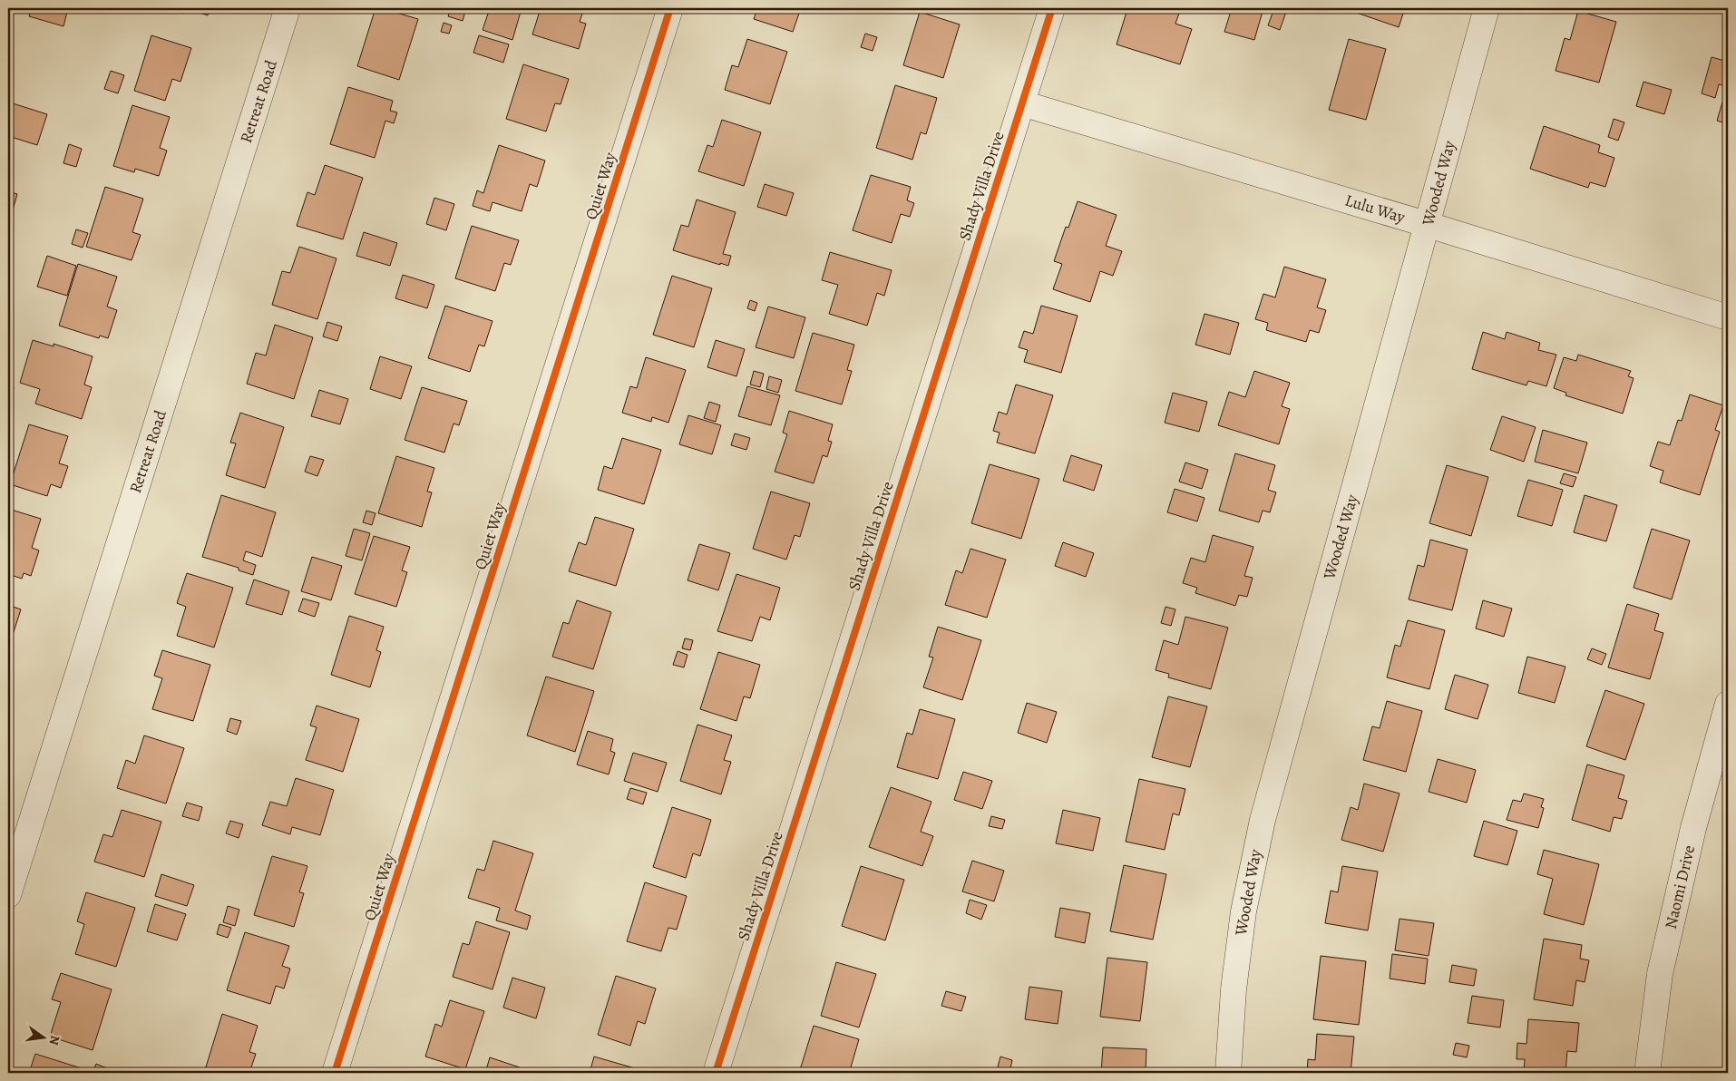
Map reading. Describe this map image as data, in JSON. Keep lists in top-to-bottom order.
{
  "streets": {
    "street": [
      "Retreat Road",
      "Wooded Way",
      "Quiet Way",
      "Shady Villa Drive",
      "Lulu Way",
      "Naomi Drive"
    ]
  },
  "crossings": [
    ["Wooded Way", "Lulu Way"],
    ["Shady Villa Drive", "Lulu Way"]
  ],
  "north": "right"
}
